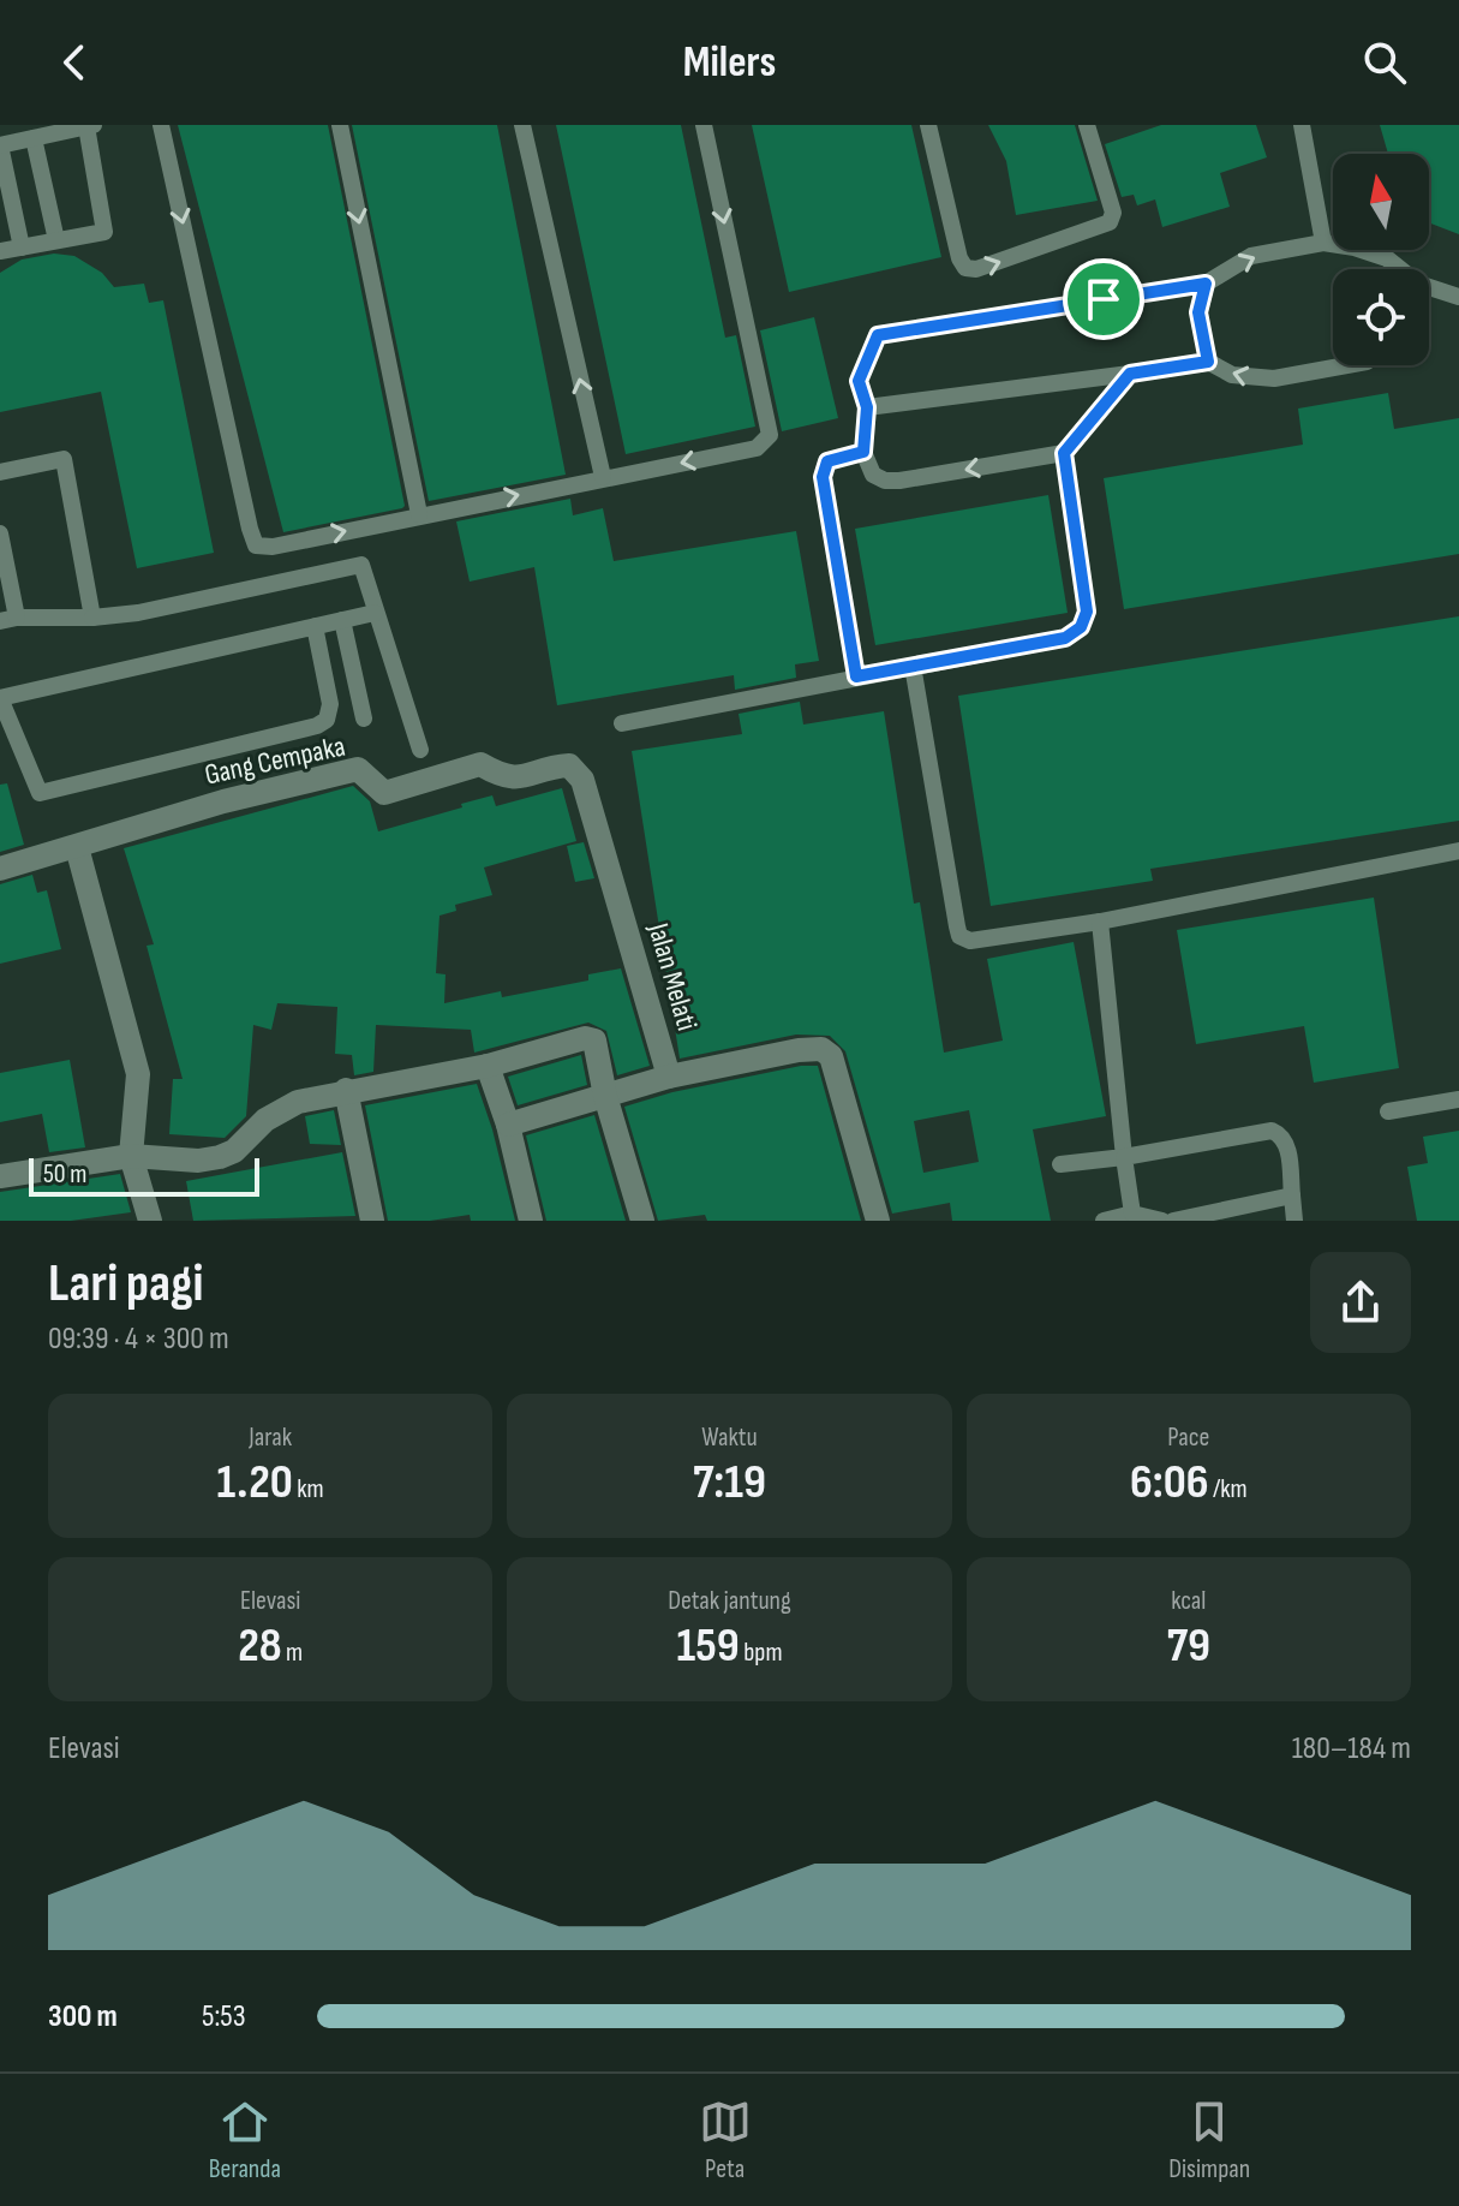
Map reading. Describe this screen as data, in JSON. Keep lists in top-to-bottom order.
{
  "streets": {
    "street": ["Gang Cempaka", "Jalan Melati"]
  },
  "crossings": [
    ["Gang Cempaka", "Jalan Melati"]
  ],
  "scale_bar": "50 m",
  "north": "top",
  "page": {
    "header": "Milers",
    "scale": "50 m",
    "heading": ["Lari pagi", "09:39 · 4 × 300 m"],
    "stats": [
      ["Jarak", "1.20 km"],
      ["Waktu", "7:19"],
      ["Pace", "6:06 /km"],
      ["Elevasi", "28 m"],
      ["Detak jantung", "159 bpm"],
      ["kcal", "79"]
    ],
    "chart": ["Elevasi", "180–184 m"],
    "list": [
      {
        "name": "300 m",
        "note": "5:53"
      }
    ],
    "tabs": ["Beranda", "Peta", "Disimpan"]
  }
}
